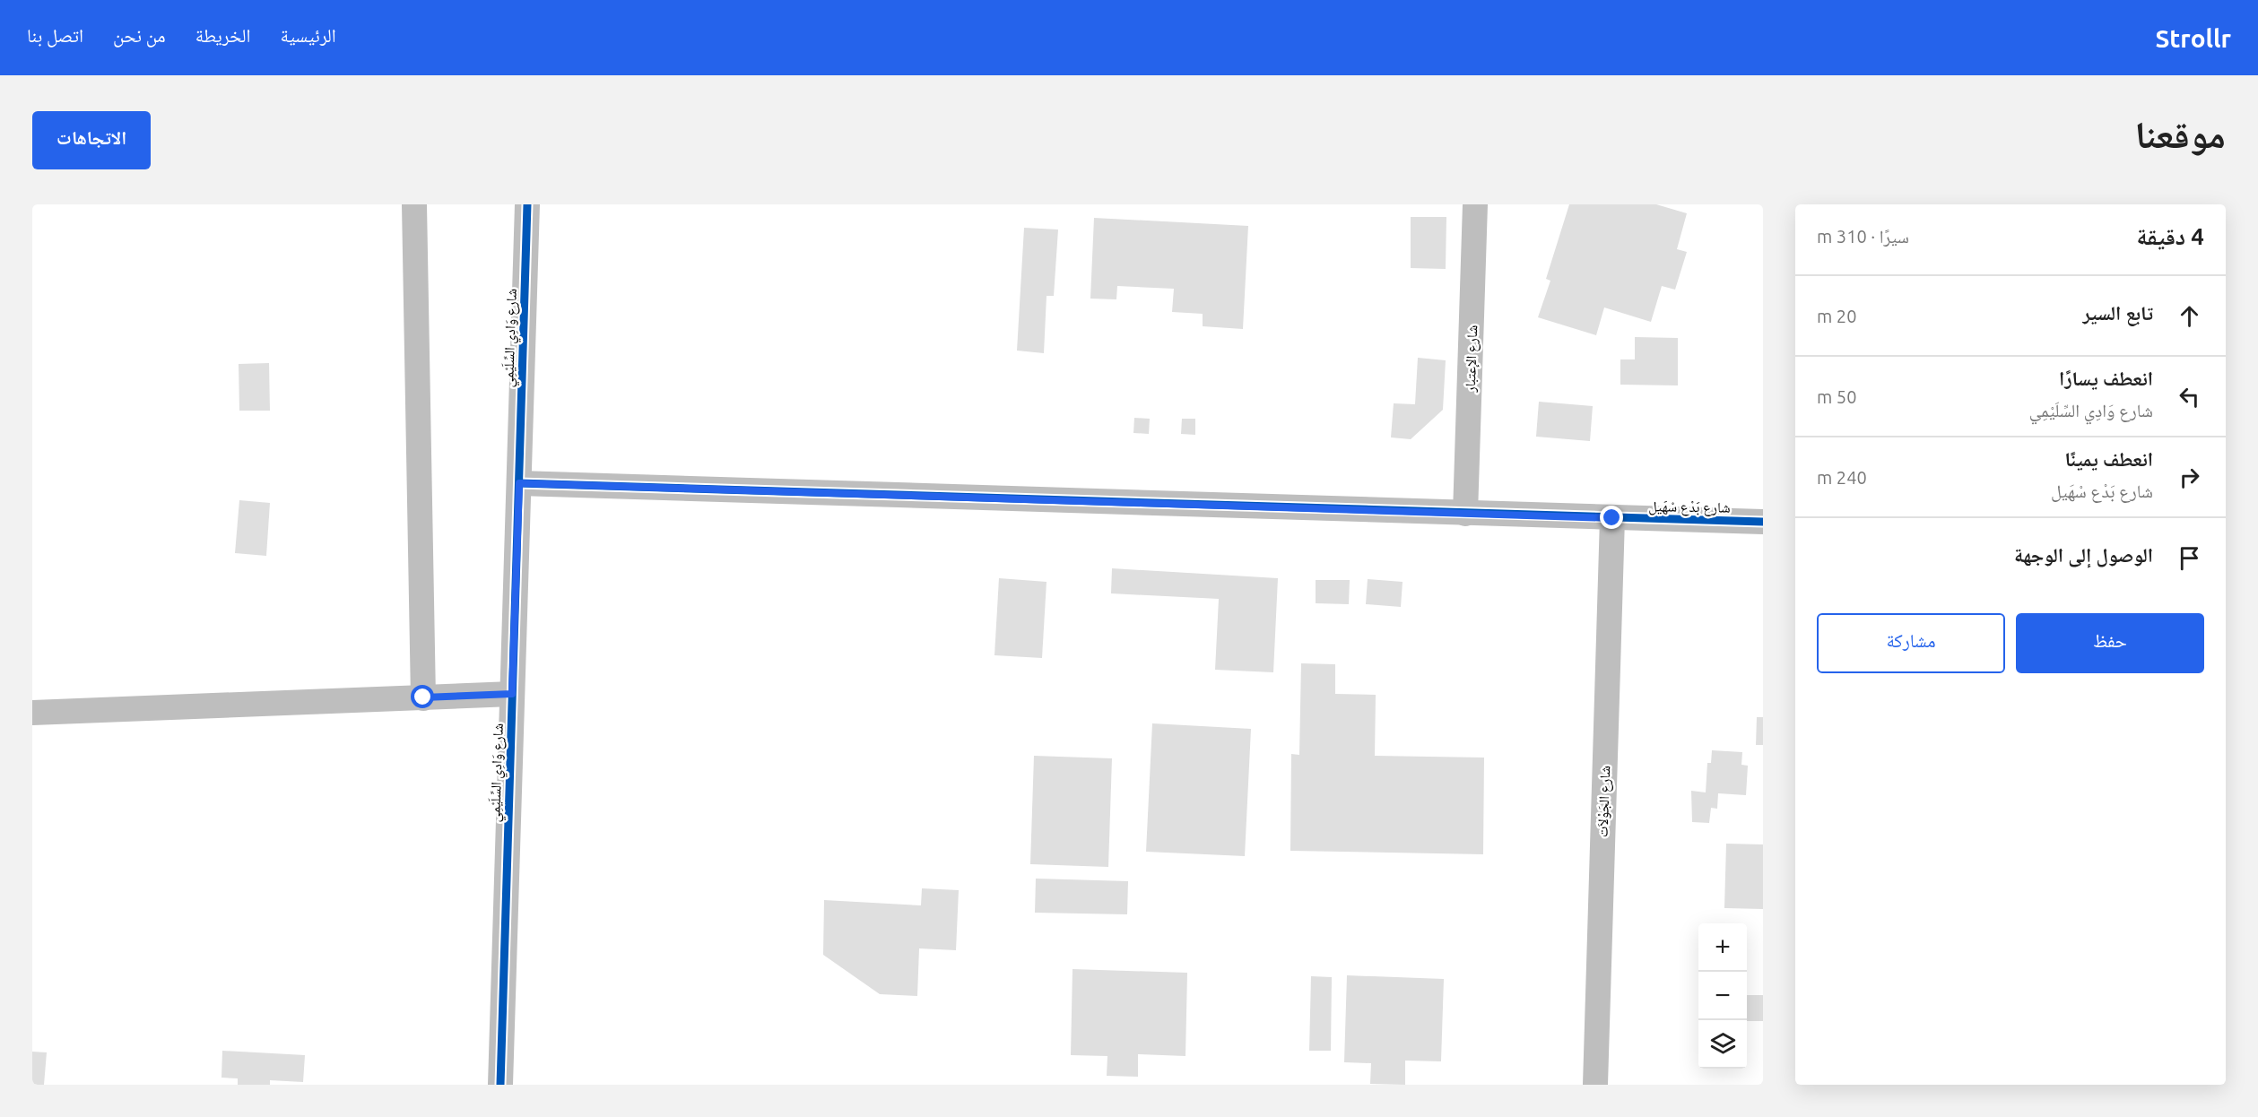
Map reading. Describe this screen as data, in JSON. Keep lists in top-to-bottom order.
{
  "streets": {
    "street": [
      "شارع وَادِي السِّلَيْمِي",
      "شارع الإعتبار",
      "شارع بَدْع سْهَيل",
      "شارع الجَوْلاَت"
    ]
  },
  "crossings": [
    ["شارع وَادِي السِّلَيْمِي", "شارع بَدْع سْهَيل"],
    ["شارع الإعتبار", "شارع بَدْع سْهَيل"],
    ["شارع بَدْع سْهَيل", "شارع الجَوْلاَت"]
  ],
  "page": {
    "header": "Strollr",
    "nav": [
      "الرئيسية",
      "الخريطة",
      "من نحن",
      "اتصل بنا"
    ],
    "title": "موقعنا",
    "buttons": [
      "الاتجاهات",
      ["حفظ", "مشاركة"]
    ],
    "heading": ["4 دقيقة", "سيرًا · 310 m"],
    "list": [
      ["تابع السير", "20 m"],
      ["انعطف يسارًا", "شارع وَادِي السِّلَيْمِي", "50 m"],
      ["انعطف يمينًا", "شارع بَدْع سْهَيل", "240 m"],
      "الوصول إلى الوجهة"
    ],
    "map_buttons": ["+", "−"]
  }
}
